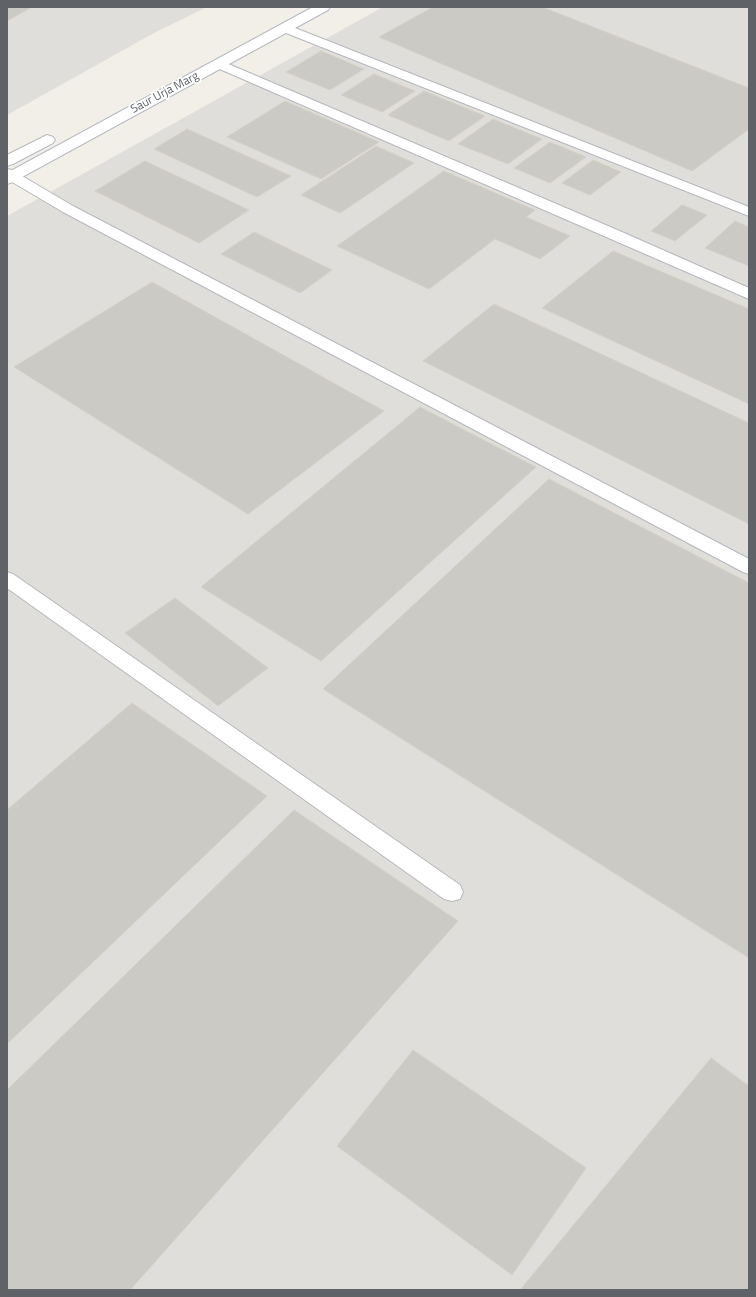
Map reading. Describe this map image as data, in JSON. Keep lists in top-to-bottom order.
{
  "streets": {
    "street": ["Saur Urja Marg"]
  }
}
